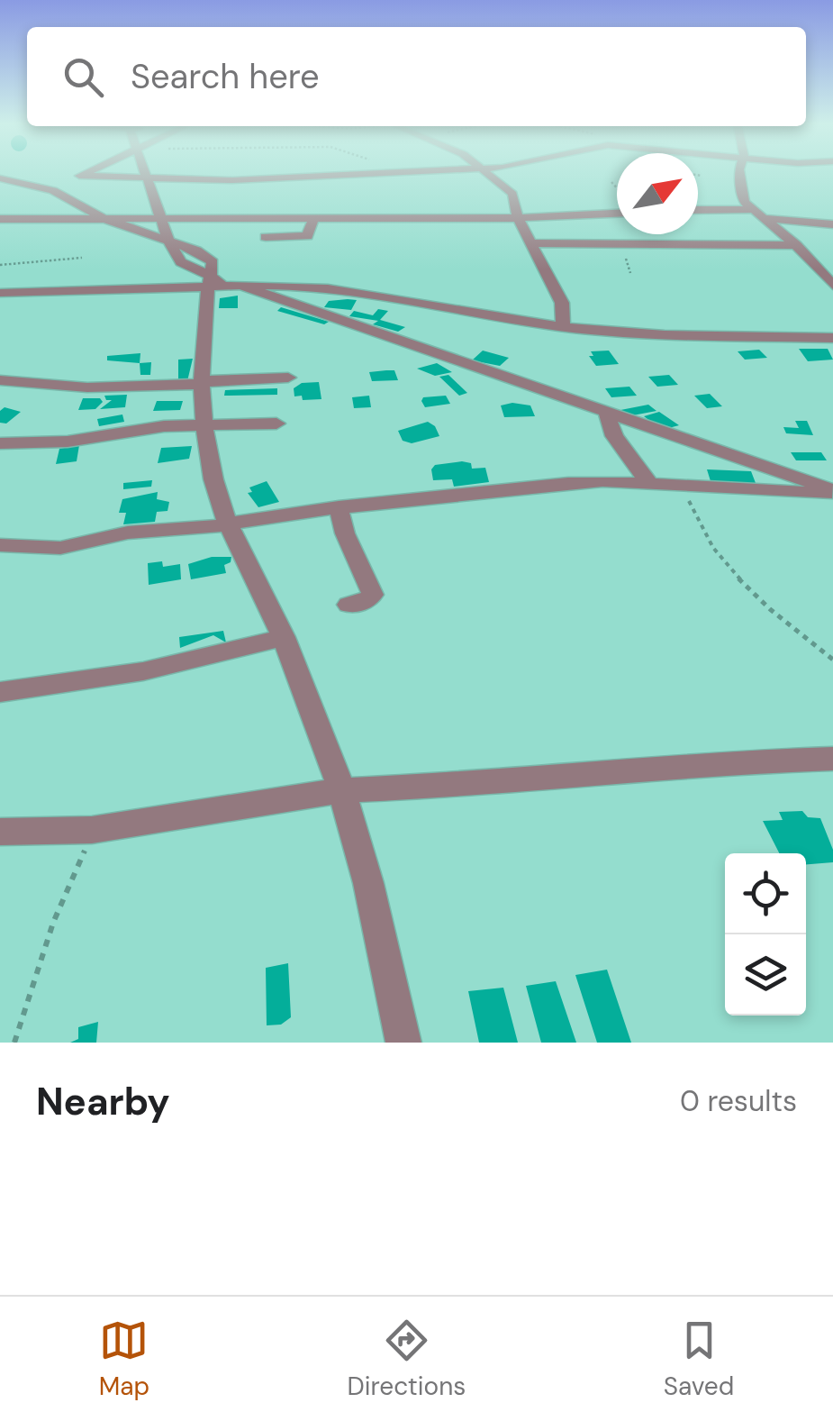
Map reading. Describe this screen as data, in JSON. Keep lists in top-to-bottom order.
{
  "north": "top right",
  "page": {
    "search": "Search here",
    "heading": ["Nearby", "0 results"],
    "nav": ["Map", "Directions", "Saved"]
  }
}
